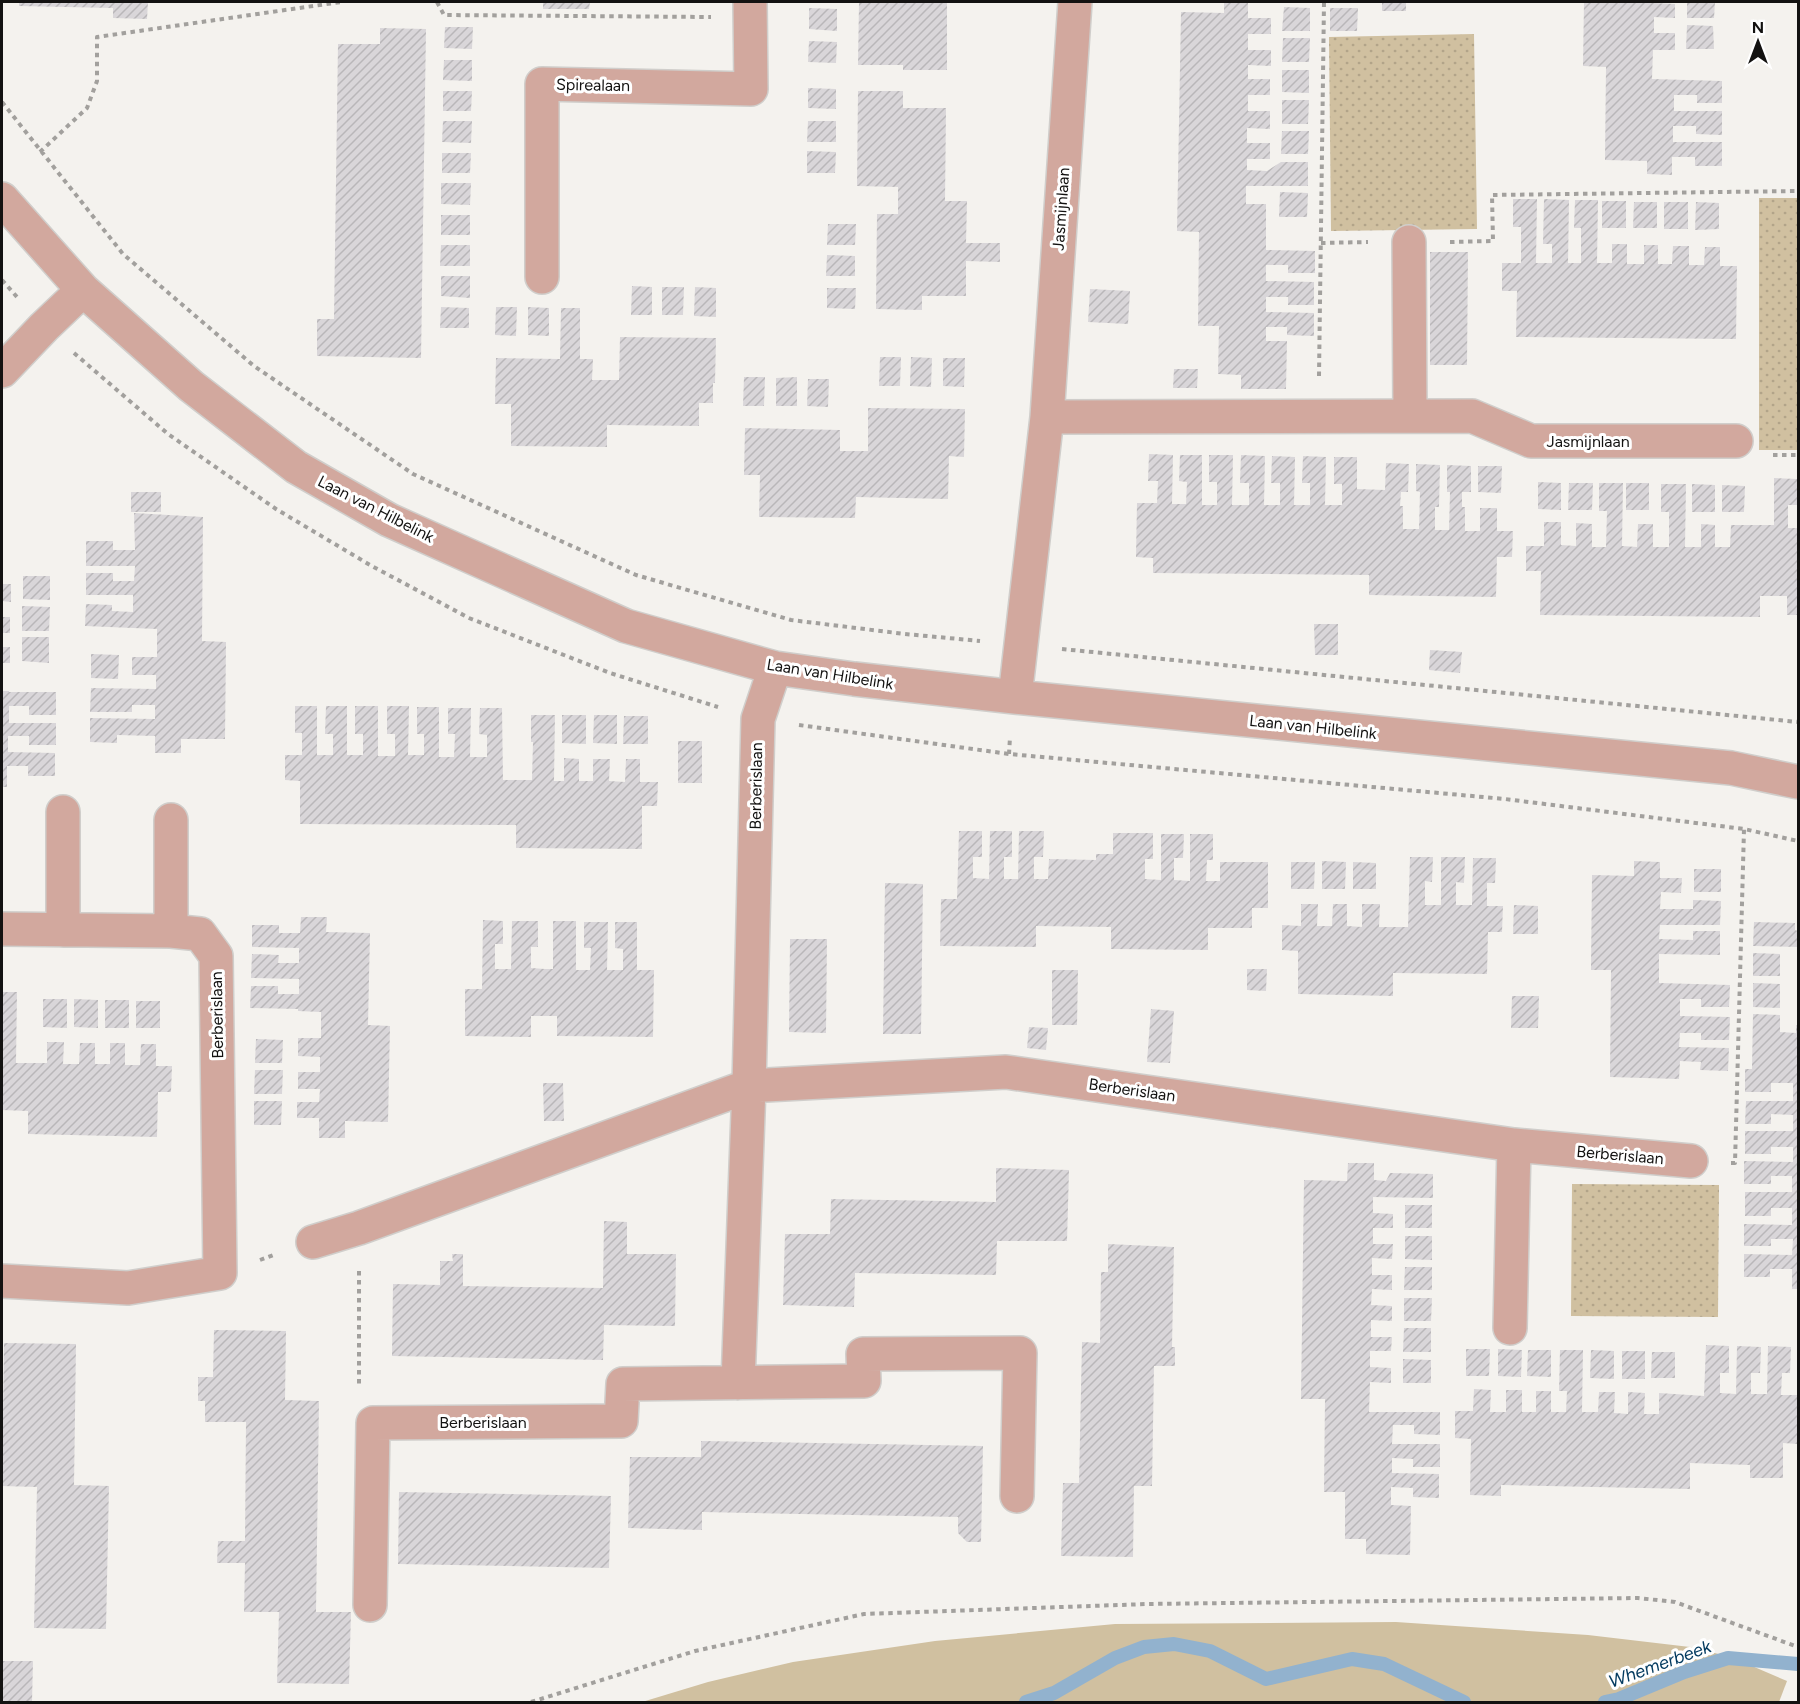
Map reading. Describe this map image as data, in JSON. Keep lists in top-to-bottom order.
{
  "streets": {
    "street": [
      "Spirealaan",
      "Jasmijnlaan",
      "Laan van Hilbelink",
      "Berberislaan"
    ]
  },
  "crossings": [
    ["Jasmijnlaan", "Laan van Hilbelink"],
    ["Laan van Hilbelink", "Berberislaan"]
  ],
  "water": ["Whemerbeek"],
  "north": "top"
}
